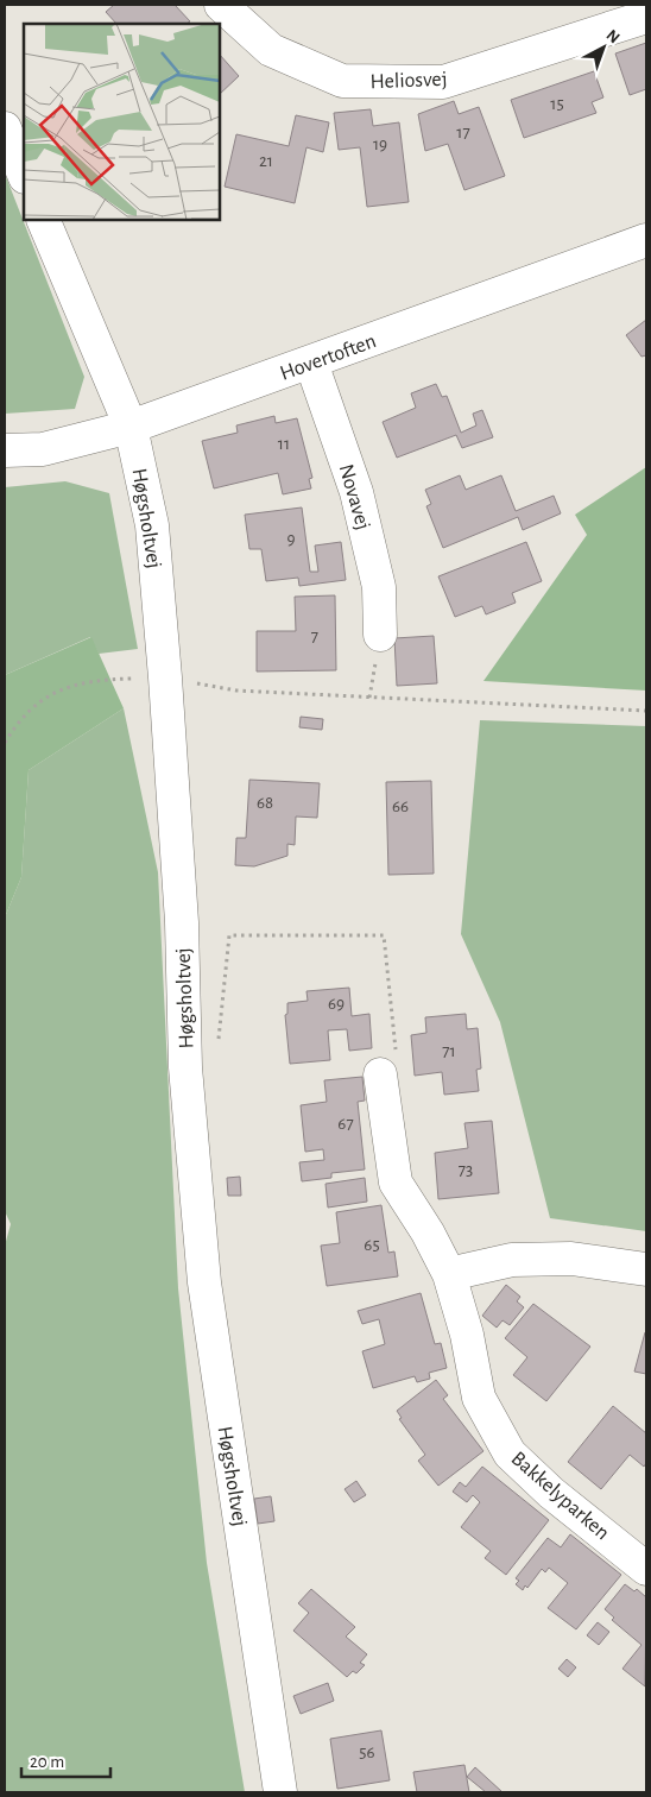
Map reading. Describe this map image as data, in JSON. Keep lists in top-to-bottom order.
{
  "streets": {
    "street": [
      "Heliosvej",
      "Hovertoften",
      "Novavej",
      "Høgsholtvej",
      "Bakkelyparken"
    ]
  },
  "crossings": [
    ["Hovertoften", "Novavej"],
    ["Hovertoften", "Høgsholtvej"]
  ],
  "house_numbers": [
    "15",
    "17",
    "19",
    "21",
    "11",
    "9",
    "7",
    "68",
    "66",
    "69",
    "71",
    "67",
    "73",
    "65",
    "56"
  ],
  "scale_bar": "20 m",
  "north": "top right"
}
